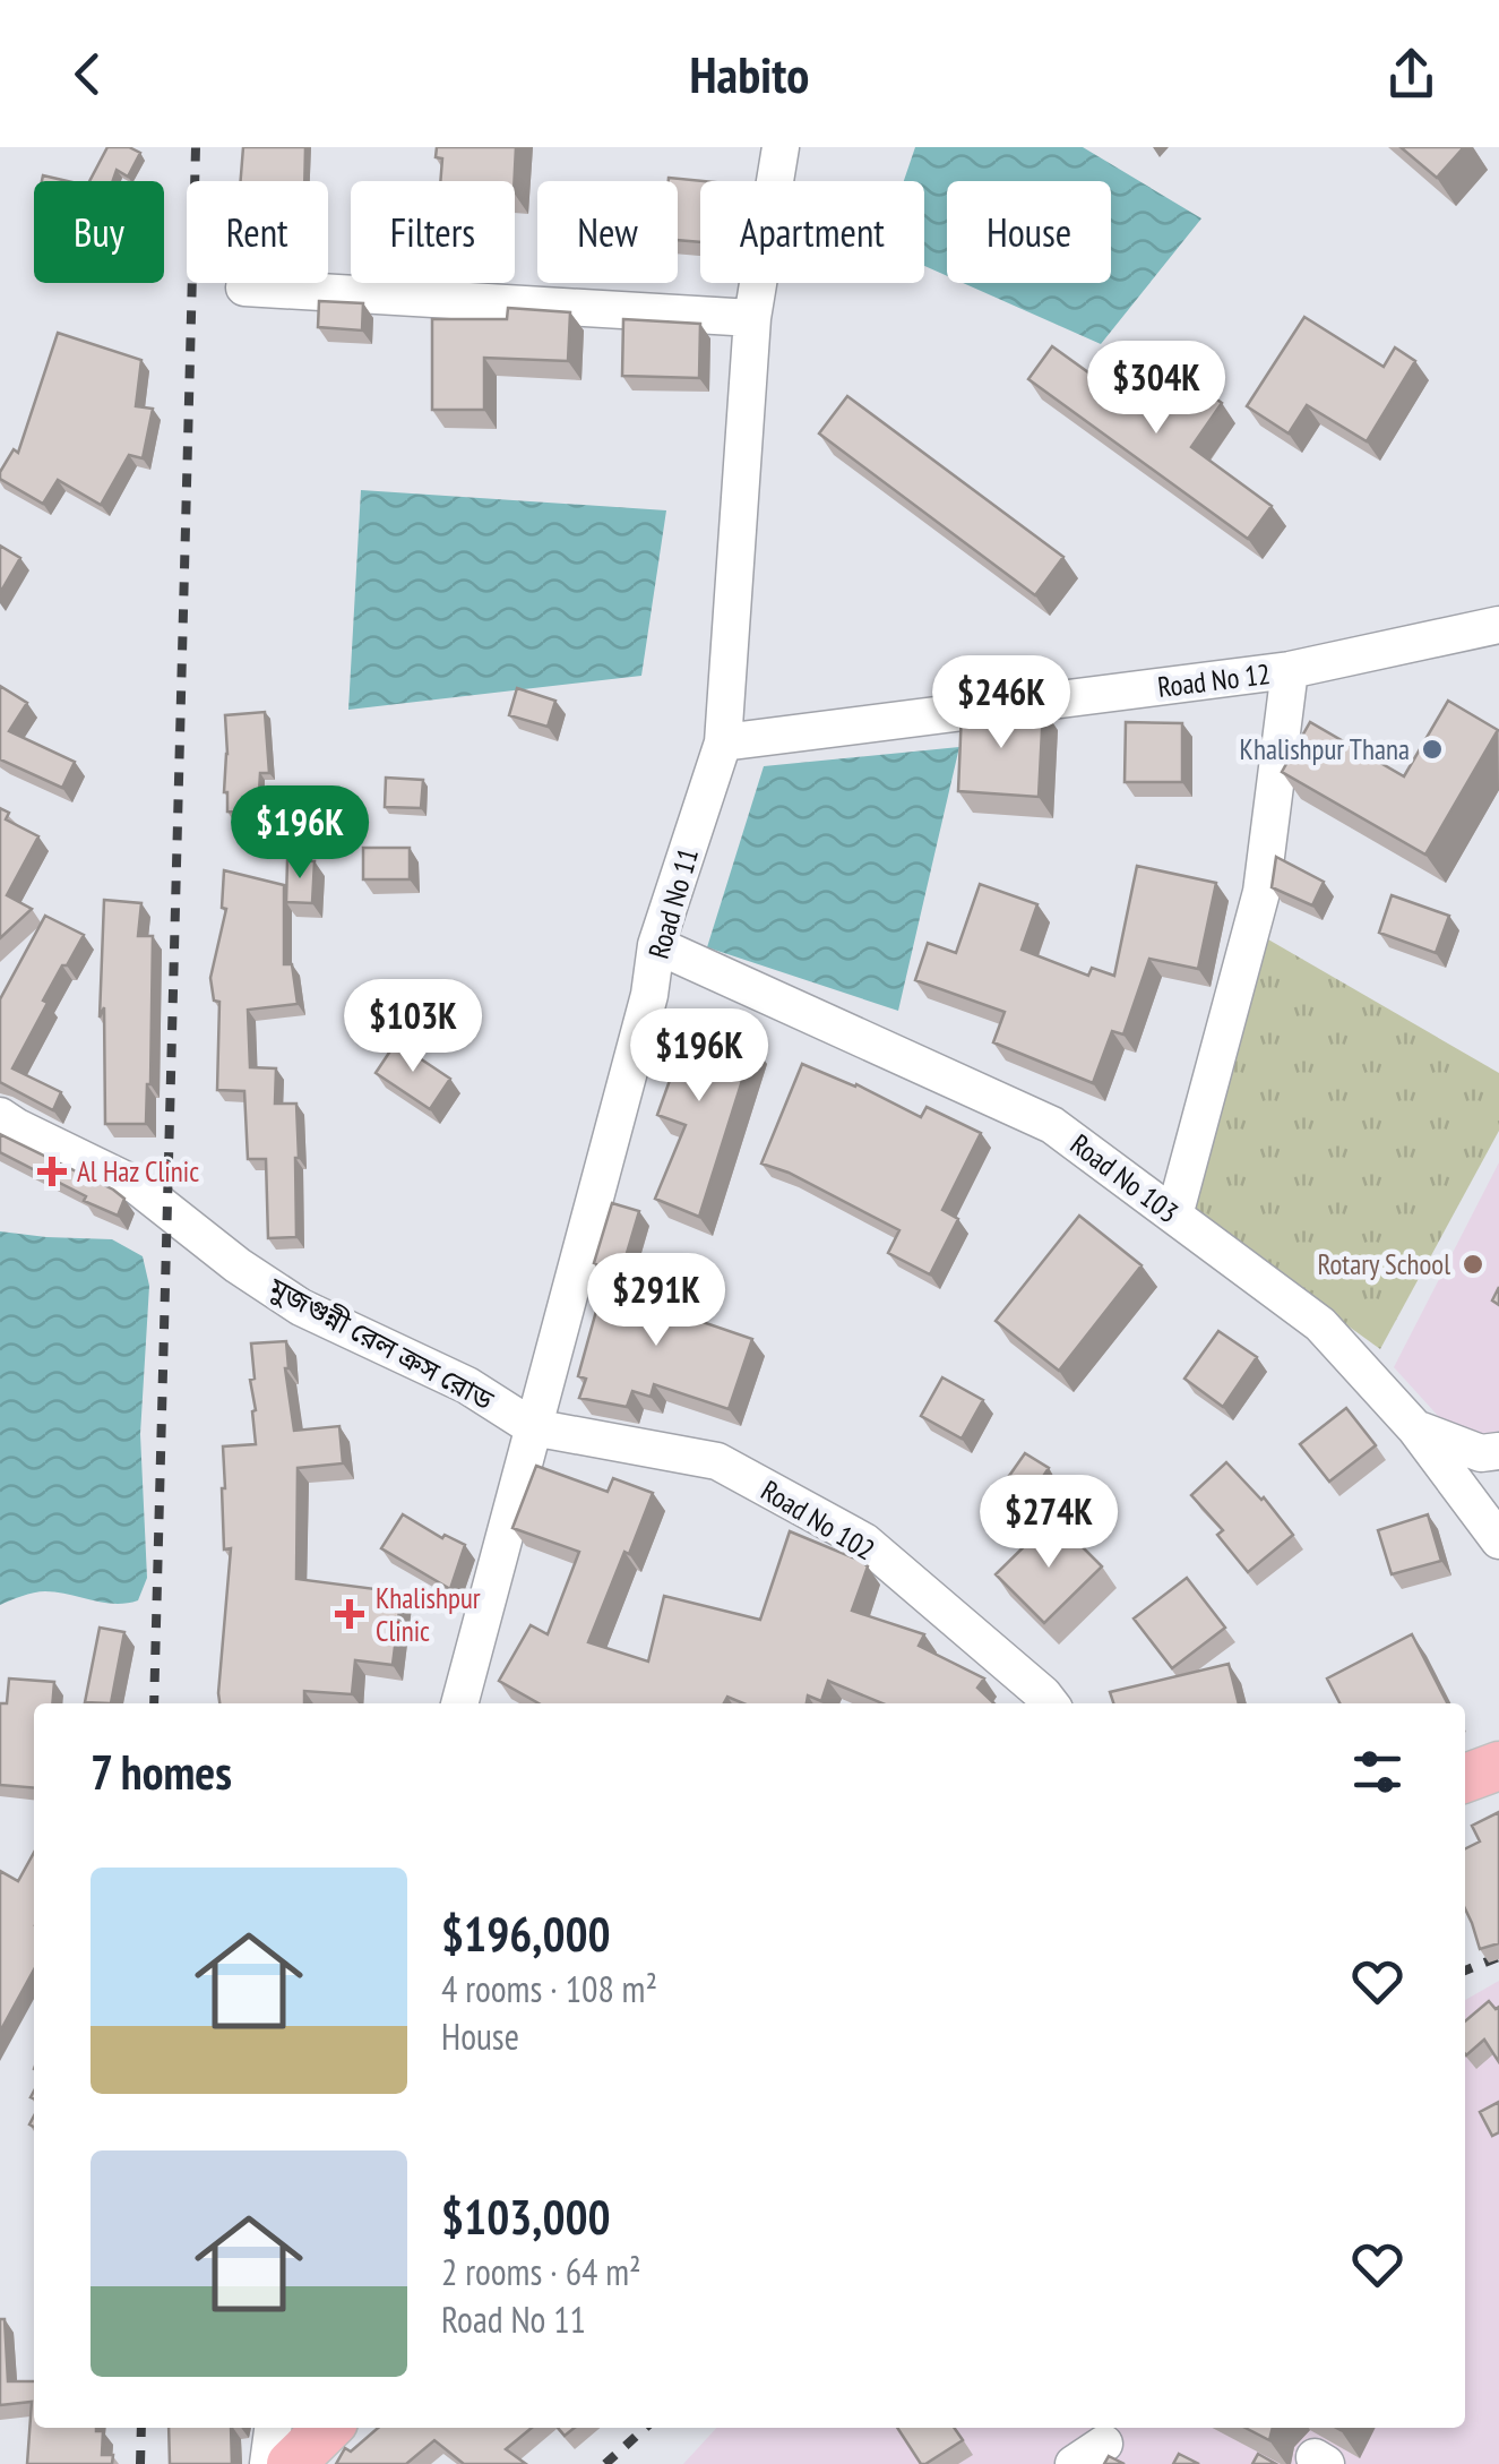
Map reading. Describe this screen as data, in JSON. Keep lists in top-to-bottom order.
{
  "streets": {
    "street": [
      "Road No 12",
      "Road No 11",
      "Road No 103",
      "মুজগুন্নী রেল ক্রস রোড",
      "Road No 102"
    ]
  },
  "crossings": [
    ["Road No 12", "Road No 11"],
    ["Road No 11", "Road No 103"],
    ["Road No 11", "মুজগুন্নী রেল ক্রস রোড"],
    ["Road No 11", "Road No 102"],
    ["মুজগুন্নী রেল ক্রস রোড", "Road No 102"]
  ],
  "places": {
    "other": ["Khalishpur Thana", "Rotary School"],
    "health": ["Al Haz Clinic", "Khalishpur Clinic"]
  },
  "page": {
    "header": "Habito",
    "chip": [
      "Buy",
      "Rent",
      "Filters",
      "New",
      "Apartment",
      "House"
    ],
    "price": [
      "$304K",
      "$246K",
      "$196K",
      "$103K",
      "$196K",
      "$291K",
      "$274K"
    ],
    "heading": "7 homes",
    "list": [
      {
        "name": "$196,000",
        "note": "4 rooms · 108 m² · House"
      },
      {
        "name": "$103,000",
        "note": "2 rooms · 64 m² · Road No 11"
      }
    ]
  }
}
